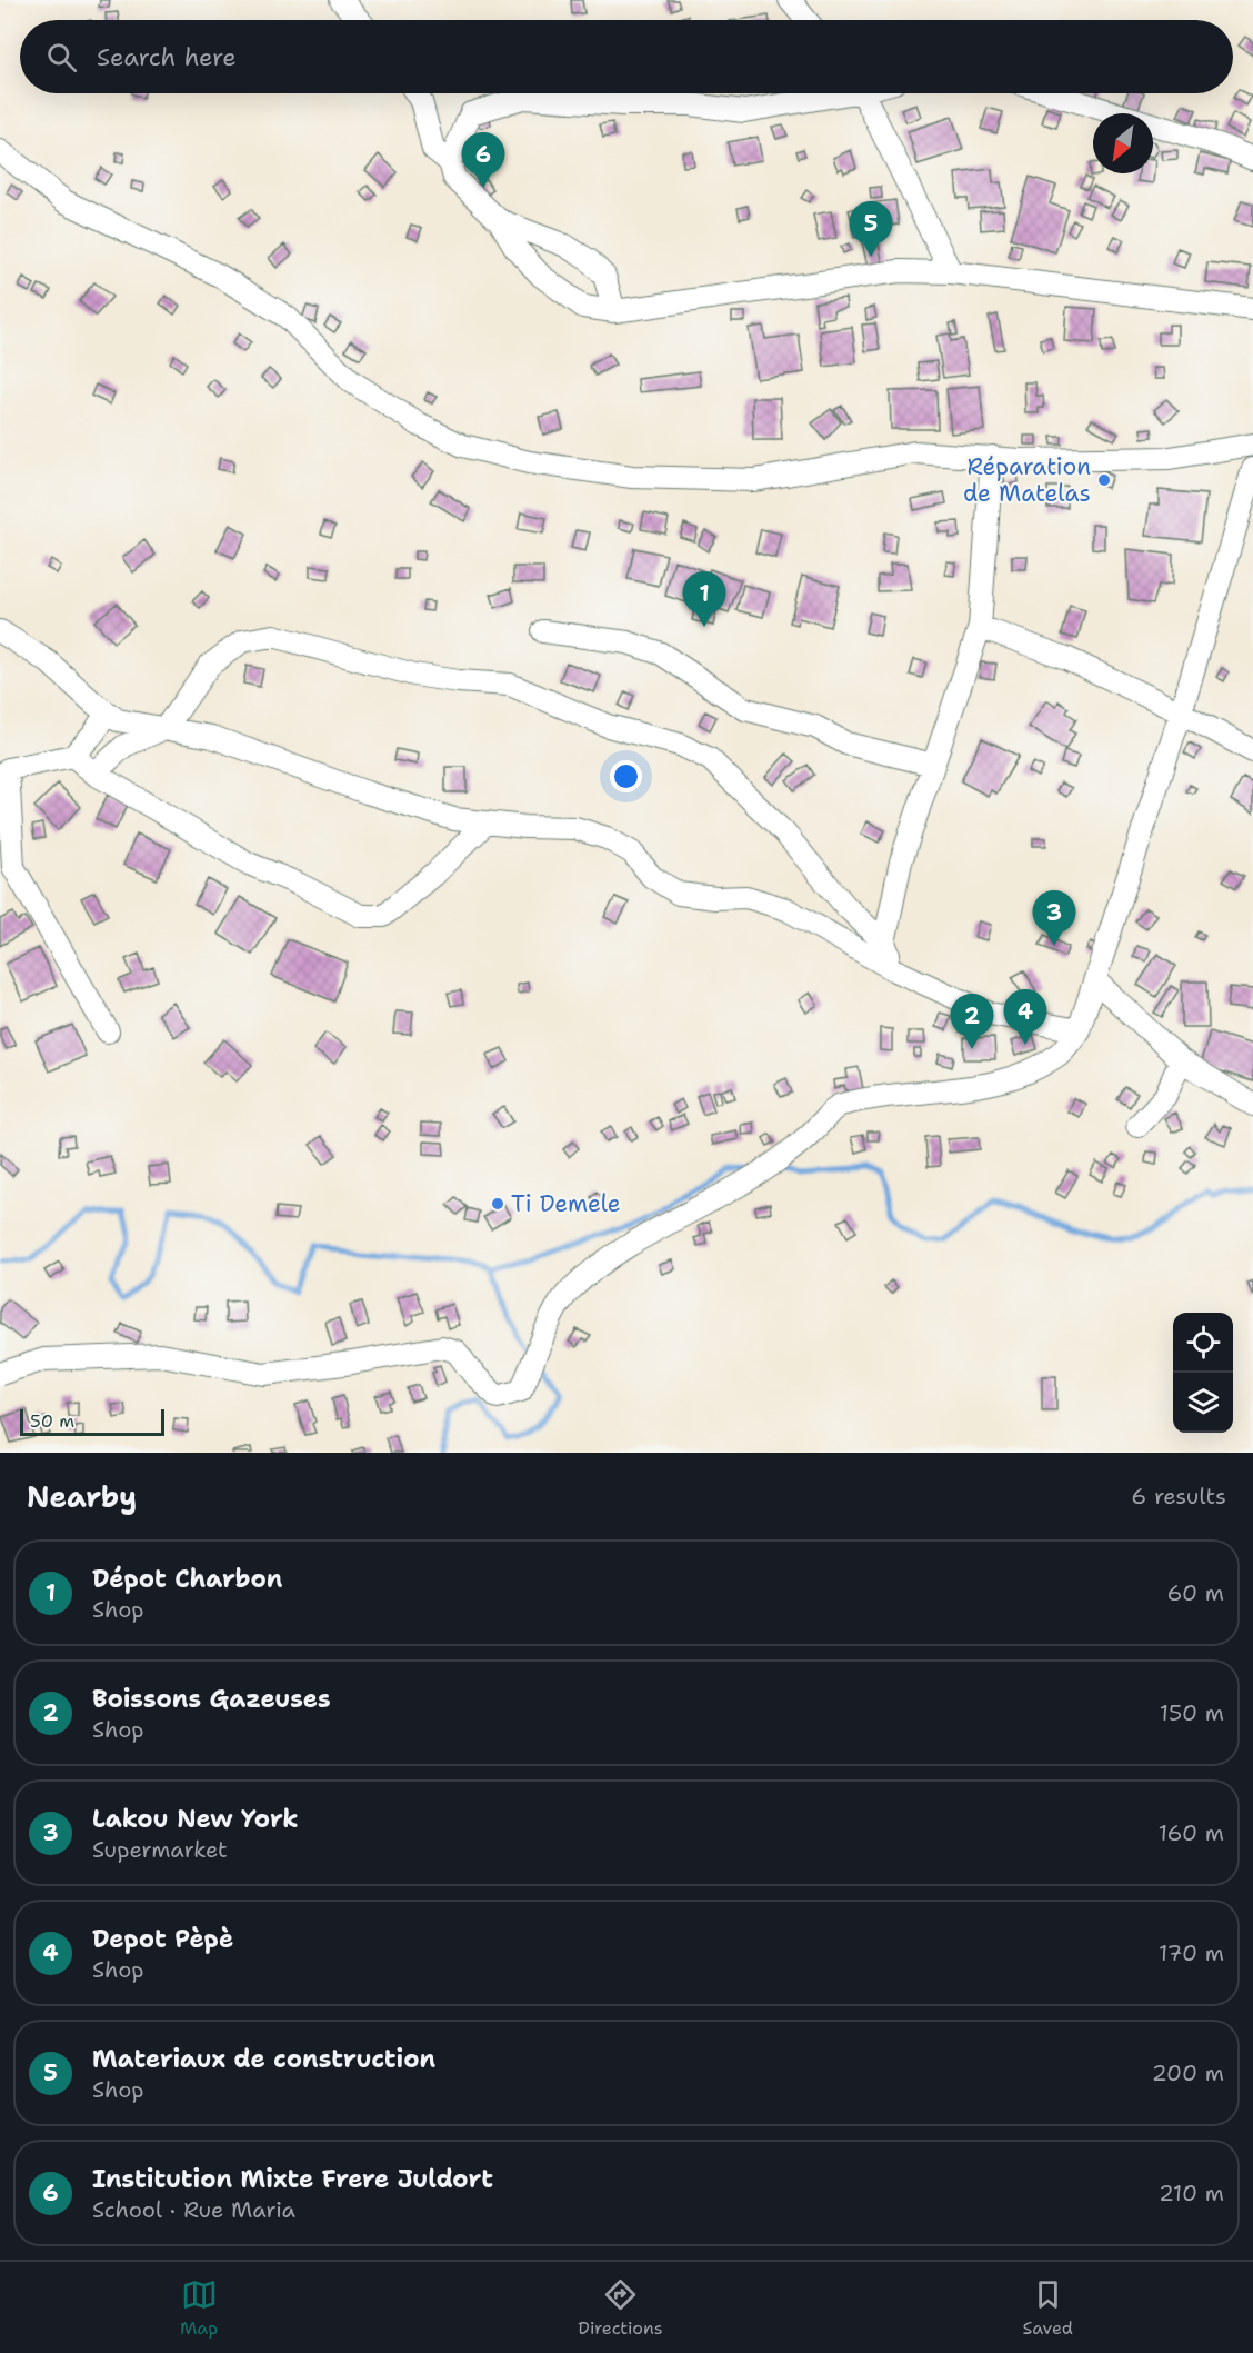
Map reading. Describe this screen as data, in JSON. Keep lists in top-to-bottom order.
{
  "places": ["Réparation de Matelas", "Ti Demele"],
  "scale_bar": "50 m",
  "north": "bottom left",
  "page": {
    "search": "Search here",
    "pins": [
      "6",
      "5",
      "1",
      "3",
      "4",
      "2"
    ],
    "scale": "50 m",
    "heading": ["Nearby", "6 results"],
    "list": [
      {
        "mark": "1",
        "name": "Dépot Charbon",
        "note": "Shop",
        "value": "60 m"
      },
      {
        "mark": "2",
        "name": "Boissons Gazeuses",
        "note": "Shop",
        "value": "150 m"
      },
      {
        "mark": "3",
        "name": "Lakou New York",
        "note": "Supermarket",
        "value": "160 m"
      },
      {
        "mark": "4",
        "name": "Depot Pèpè",
        "note": "Shop",
        "value": "170 m"
      },
      {
        "mark": "5",
        "name": "Materiaux de construction",
        "note": "Shop",
        "value": "200 m"
      },
      {
        "mark": "6",
        "name": "Institution Mixte Frere Juldort",
        "note": "School · Rue Maria",
        "value": "210 m"
      }
    ],
    "nav": ["Map", "Directions", "Saved"]
  }
}
